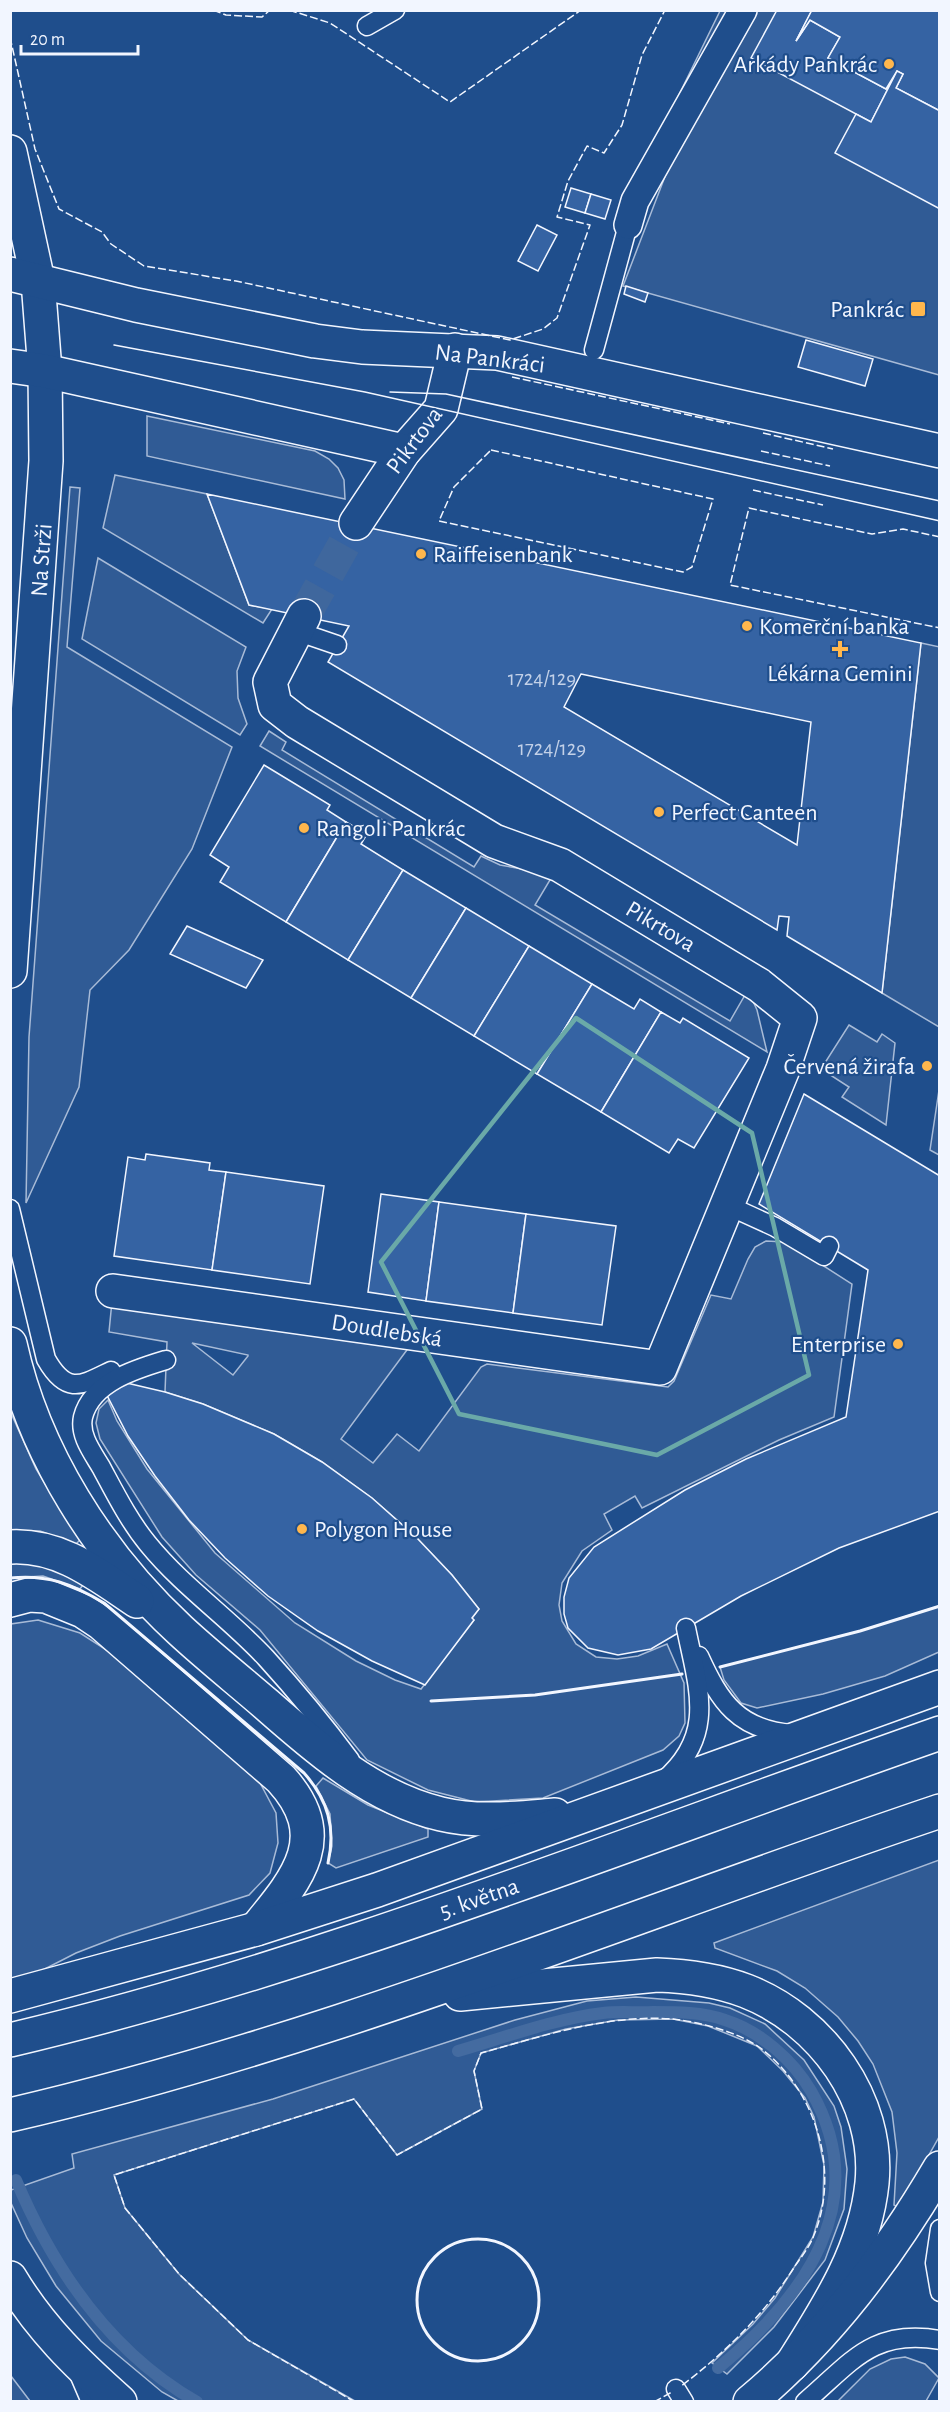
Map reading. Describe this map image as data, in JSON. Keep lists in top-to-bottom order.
{
  "streets": {
    "main road": [
      "Na Pankráci",
      "Pikrtova",
      "Na Strži",
      "Doudlebská",
      "5. května"
    ]
  },
  "crossings": [
    ["Na Pankráci", "Pikrtova"],
    ["Na Pankráci", "Na Strži"],
    ["Pikrtova", "Doudlebská"]
  ],
  "places": {
    "other": [
      "Arkády Pankrác",
      "Raiffeisenbank",
      "Komerční banka",
      "Perfect Canteen",
      "Rangoli Pankrác",
      "Červená žirafa",
      "Enterprise",
      "Polygon House"
    ],
    "transit": ["Pankrác"],
    "health": ["Lékárna Gemini"]
  },
  "house_numbers": ["1724/129", "1724/129"],
  "scale_bar": "20 m"
}
